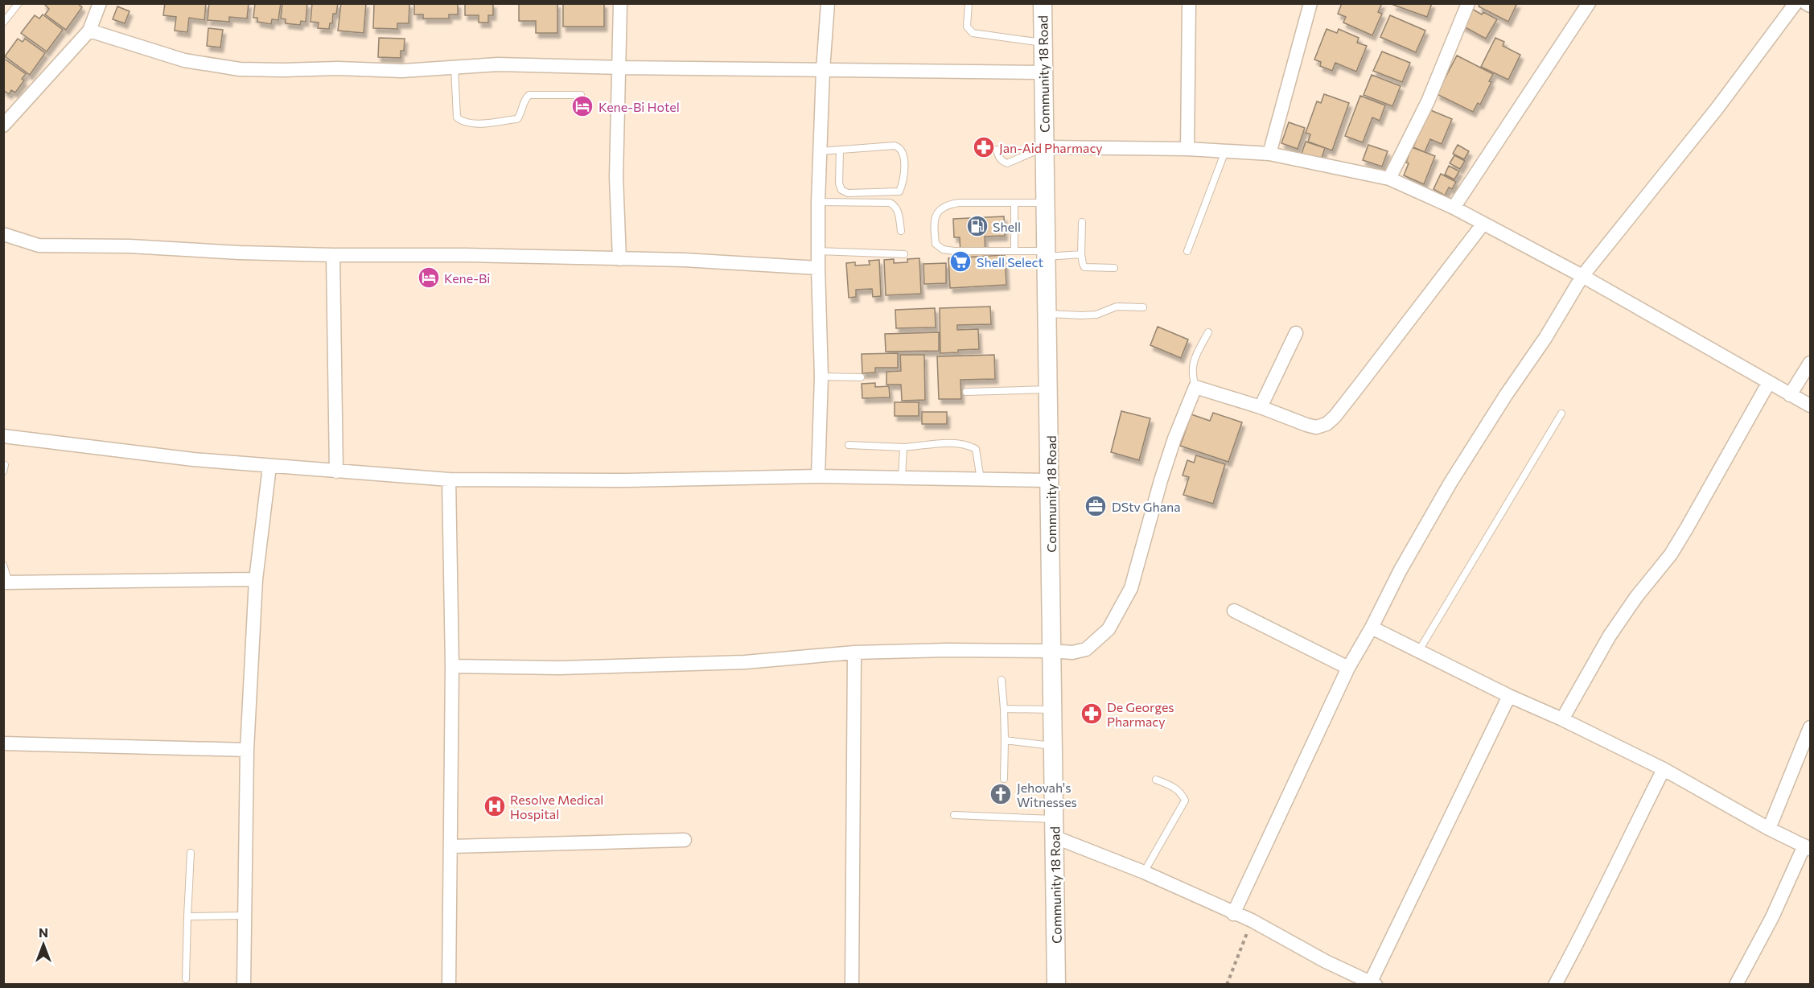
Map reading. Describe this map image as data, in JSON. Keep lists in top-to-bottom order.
{
  "streets": {
    "main road": ["Community 18 Road"]
  },
  "places": {
    "hotel": ["Kene-Bi Hotel", "Kene-Bi"],
    "pharmacy": ["Jan-Aid Pharmacy", "De Georges Pharmacy"],
    "fuel station": ["Shell"],
    "supermarket": ["Shell Select"],
    "office": ["DStv Ghana"],
    "church": ["Jehovah's Witnesses"],
    "hospital": ["Resolve Medical Hospital"]
  },
  "north": "top"
}
